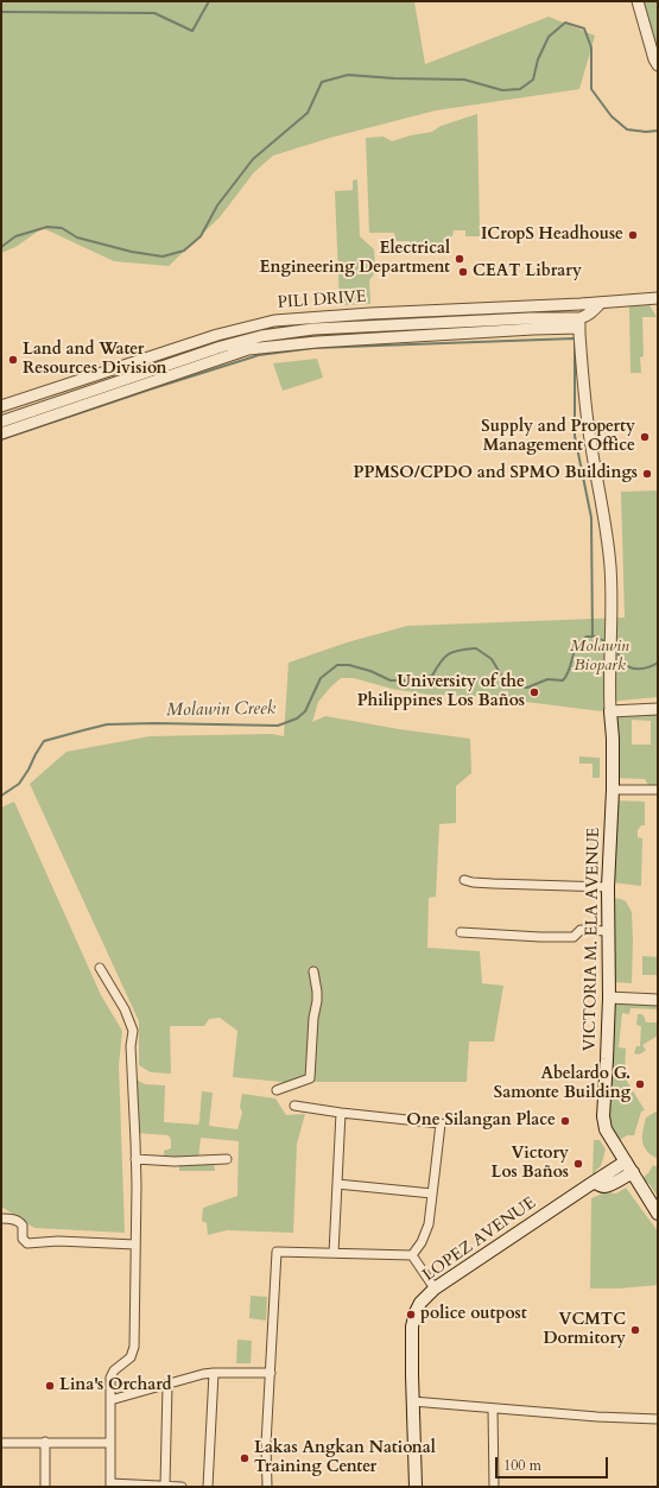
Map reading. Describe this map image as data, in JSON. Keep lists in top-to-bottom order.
{
  "streets": {
    "main road": ["VICTORIA M. ELA AVENUE", "LOPEZ AVENUE"],
    "street": ["PILI DRIVE"]
  },
  "crossings": [
    ["VICTORIA M. ELA AVENUE", "LOPEZ AVENUE"]
  ],
  "water": ["Molawin Creek"],
  "parks": ["Molawin Biopark"],
  "places": [
    "ICropS Headhouse",
    "Electrical Engineering Department",
    "CEAT Library",
    "Land and Water Resources Division",
    "Supply and Property Management Office",
    "PPMSO/CPDO and SPMO Buildings",
    "University of the Philippines Los Baños",
    "Abelardo G. Samonte Building",
    "One Silangan Place",
    "Victory Los Baños",
    "police outpost",
    "VCMTC Dormitory",
    "Lina's Orchard",
    "Lakas Angkan National Training Center"
  ],
  "scale_bar": "100 m"
}
